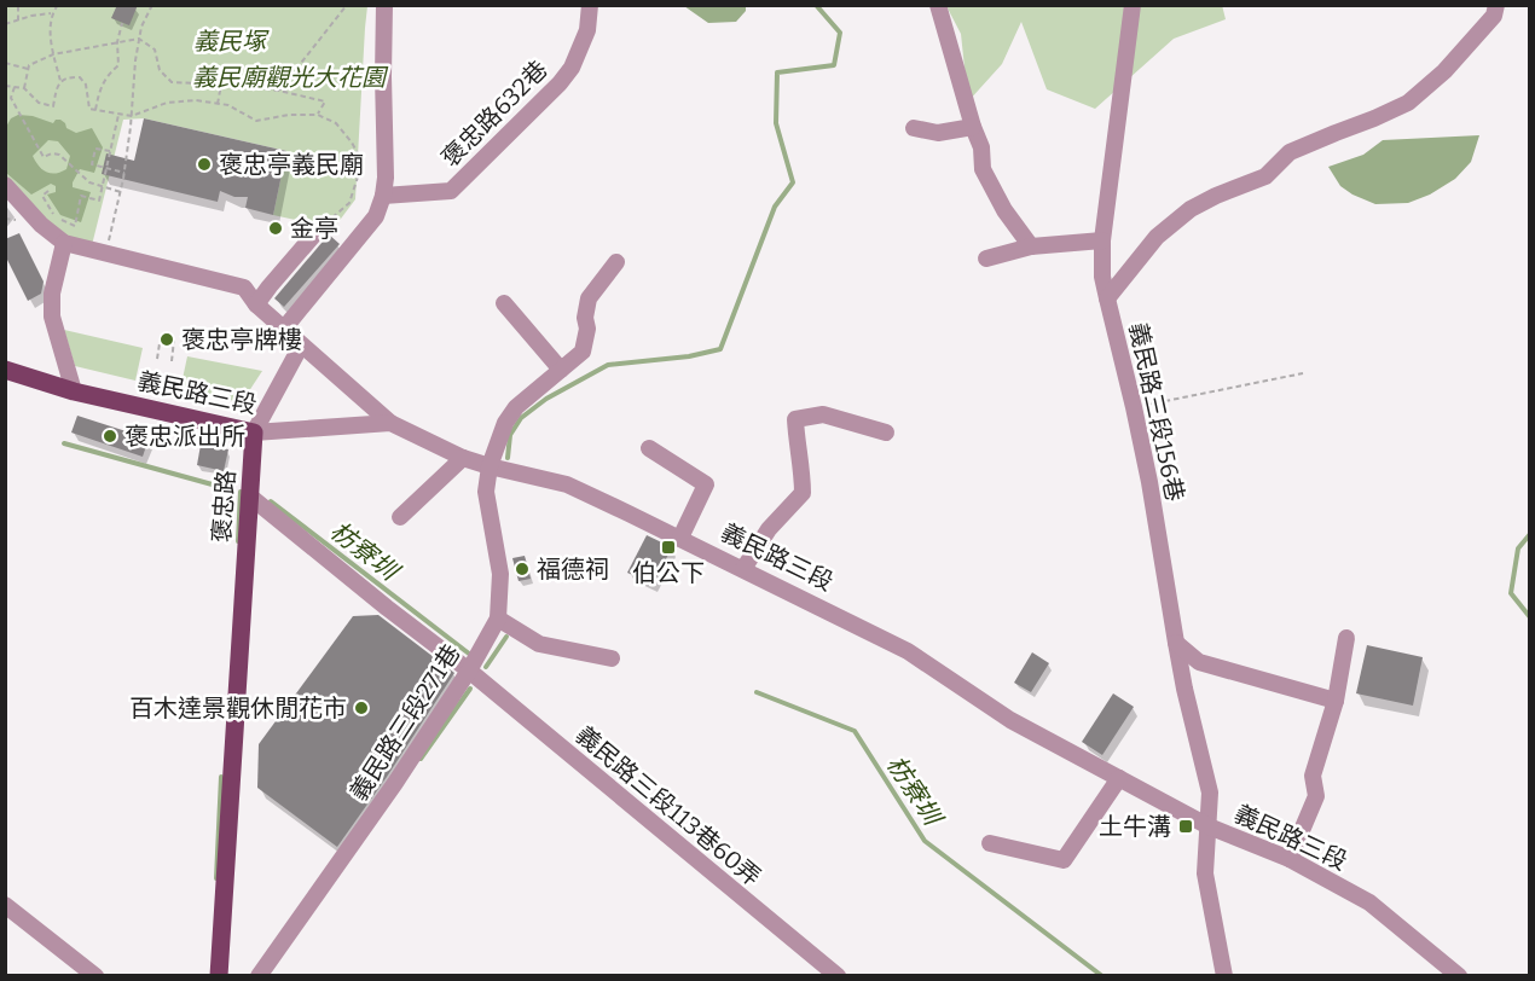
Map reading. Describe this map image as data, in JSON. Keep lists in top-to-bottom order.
{
  "streets": {
    "main road": ["義民路三段", "褒忠路"],
    "street": [
      "褒忠路632巷",
      "義民路三段156巷",
      "義民路三段271巷",
      "義民路三段113巷60弄"
    ]
  },
  "crossings": [
    ["義民路三段", "義民路三段156巷"],
    ["義民路三段", "褒忠路"],
    ["義民路三段", "義民路三段271巷"],
    ["褒忠路", "義民路三段113巷60弄"],
    ["義民路三段271巷", "義民路三段113巷60弄"]
  ],
  "water": ["枋寮圳"],
  "parks": ["義民塚", "義民廟觀光大花園"],
  "places": {
    "other": [
      "褒忠亭義民廟",
      "金亭",
      "褒忠亭牌樓",
      "褒忠派出所",
      "福德祠",
      "百木達景觀休閒花市"
    ],
    "transit": ["伯公下", "土牛溝"]
  }
}
